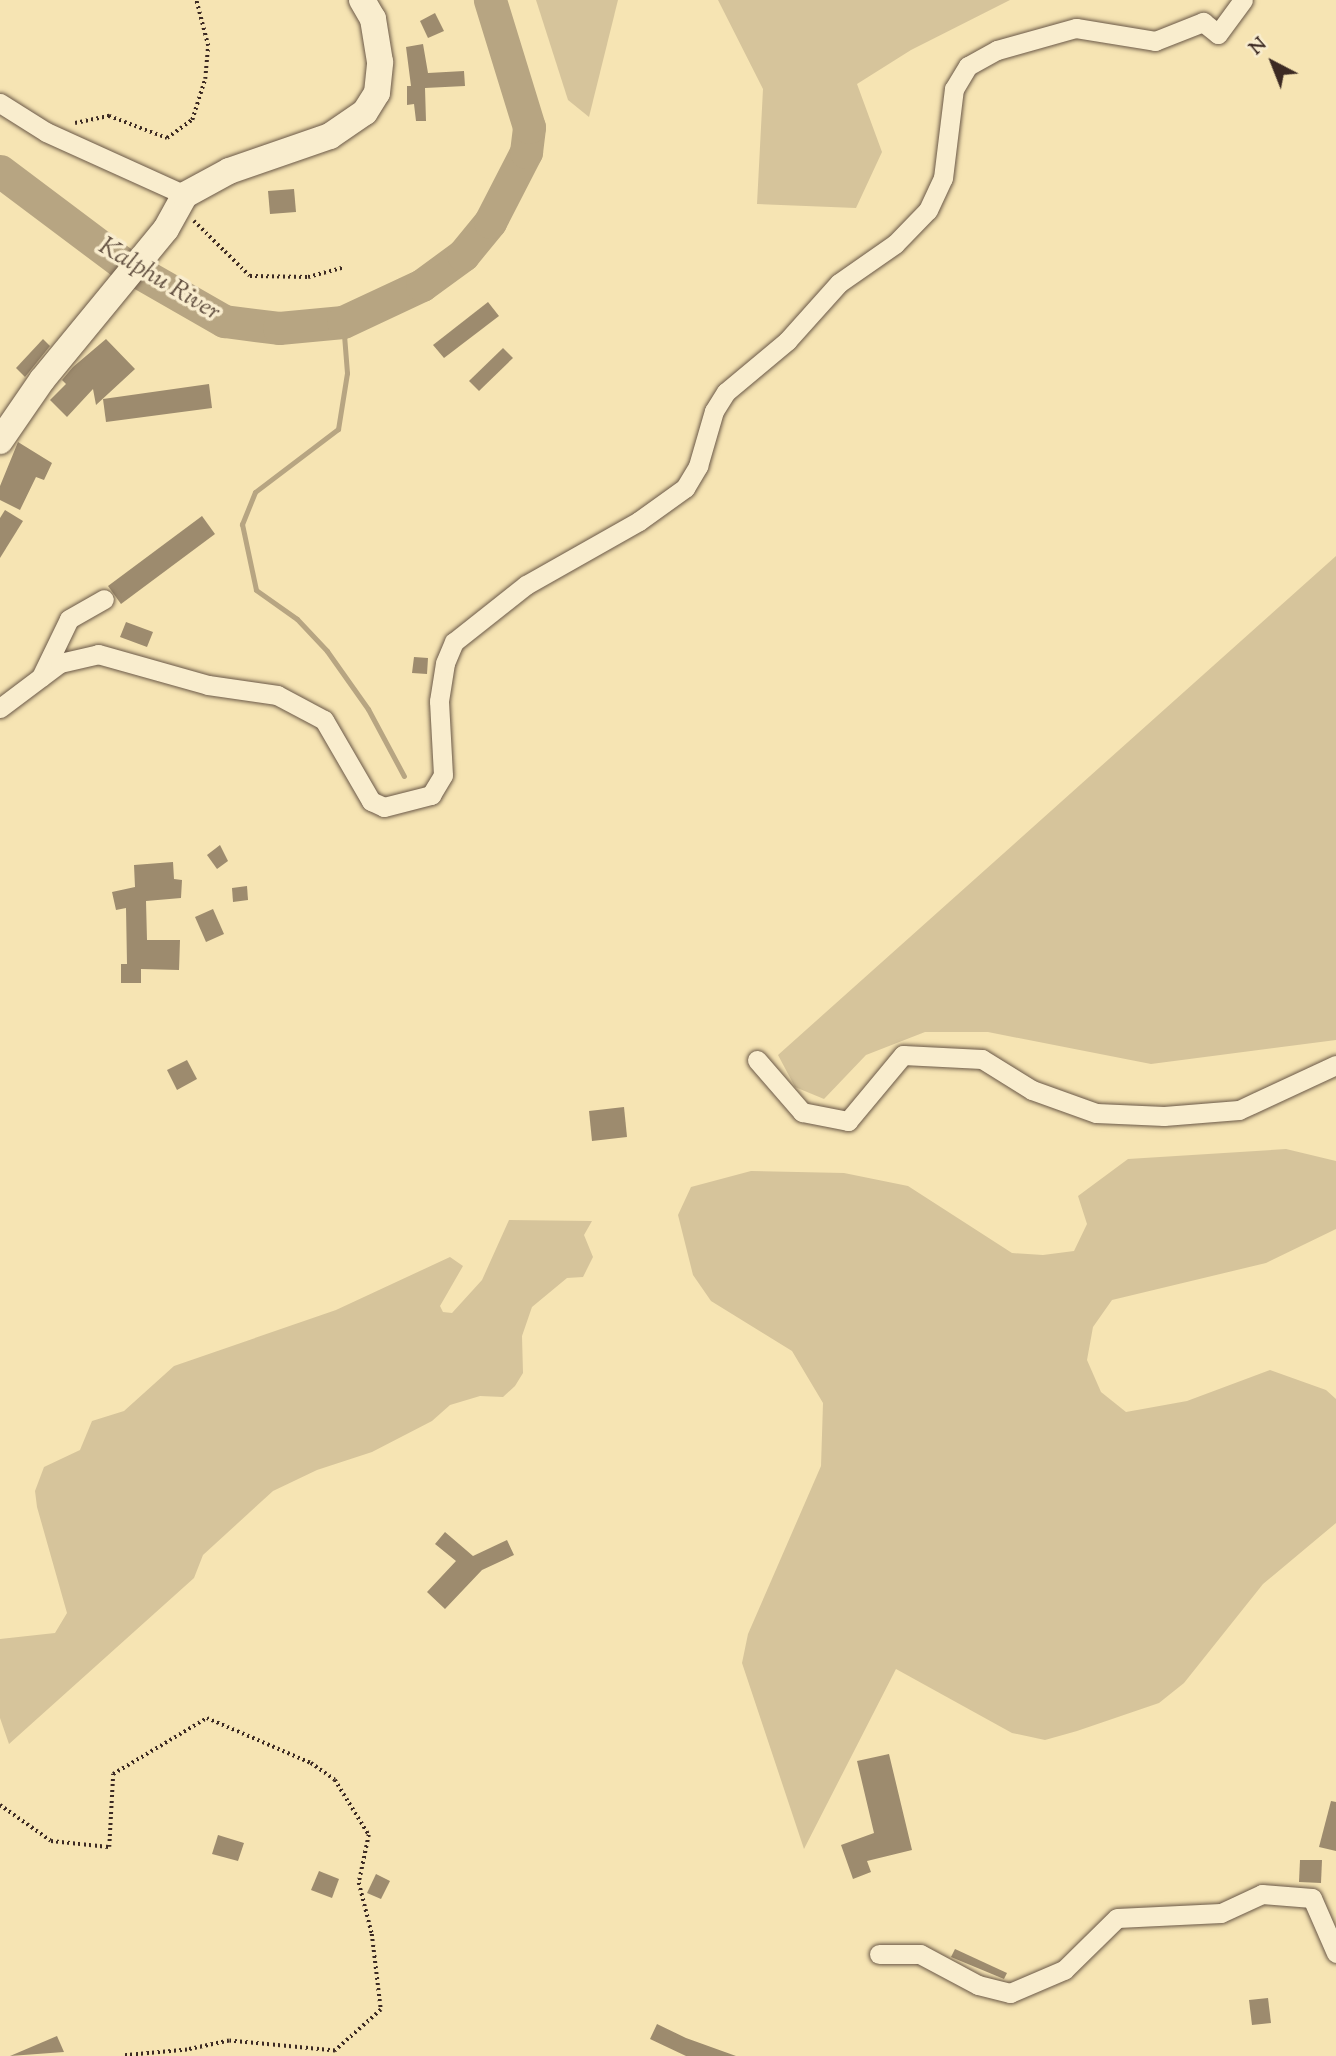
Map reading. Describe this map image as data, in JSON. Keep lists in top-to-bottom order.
{
  "water": ["Kalphu River"],
  "north": "top left"
}
